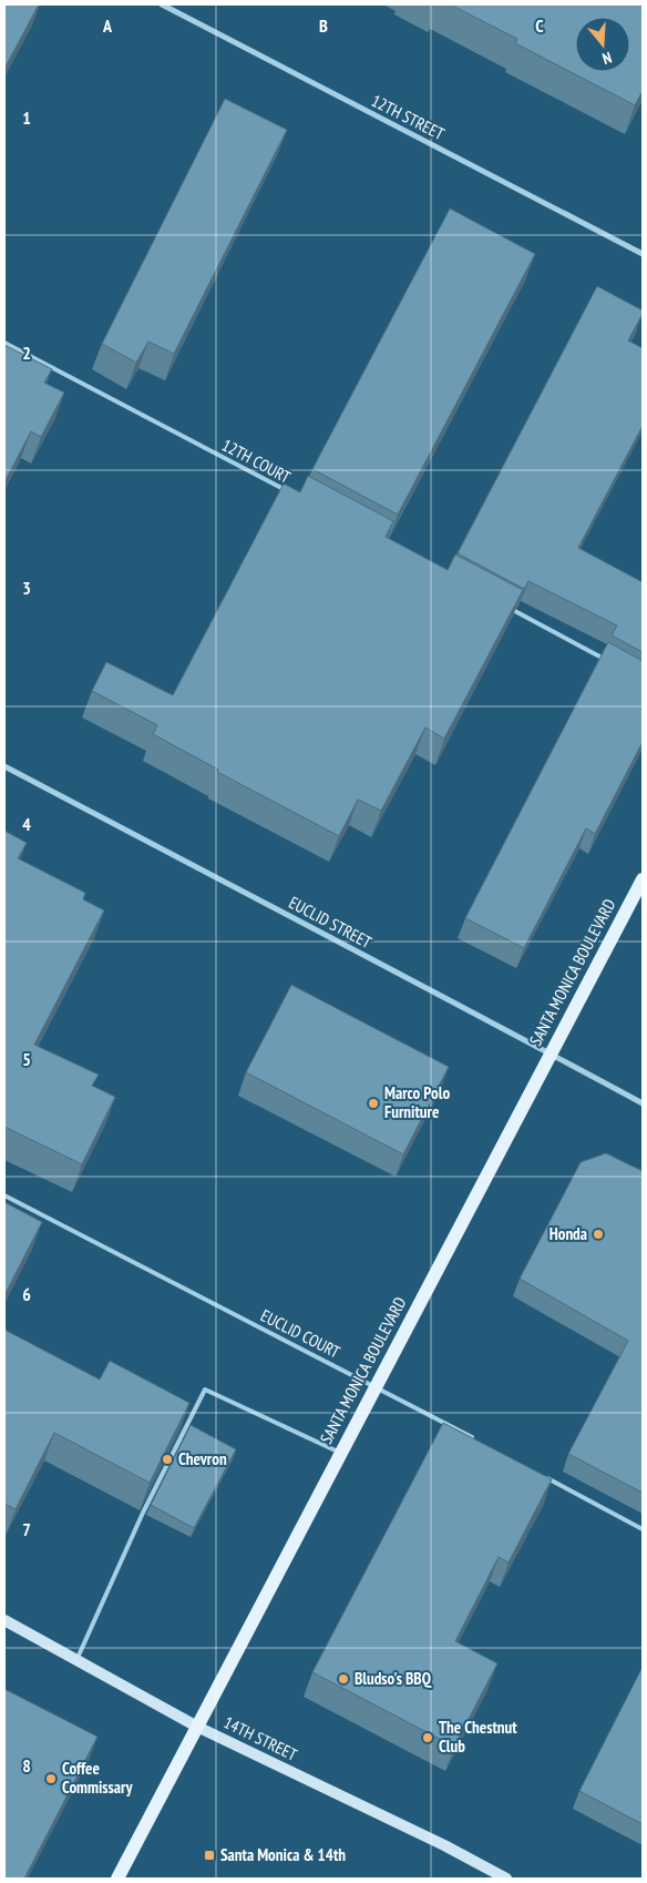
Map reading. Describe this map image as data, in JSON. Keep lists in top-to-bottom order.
{
  "streets": {
    "main road": ["SANTA MONICA BOULEVARD"],
    "street": ["12TH STREET", "EUCLID STREET", "14TH STREET"],
    "lane": ["12TH COURT", "EUCLID COURT"]
  },
  "crossings": [
    ["EUCLID STREET", "SANTA MONICA BOULEVARD"],
    ["SANTA MONICA BOULEVARD", "EUCLID COURT"],
    ["SANTA MONICA BOULEVARD", "14TH STREET"]
  ],
  "places": {
    "other": [
      "Marco Polo Furniture",
      "Honda",
      "Chevron",
      "Bludso's BBQ",
      "The Chestnut Club",
      "Coffee Commissary"
    ],
    "transit": ["Santa Monica & 14th"]
  },
  "north": "bottom",
  "grid": {
    "columns": ["A", "B", "C"],
    "rows": [
      "1",
      "2",
      "3",
      "4",
      "5",
      "6",
      "7",
      "8"
    ]
  }
}
